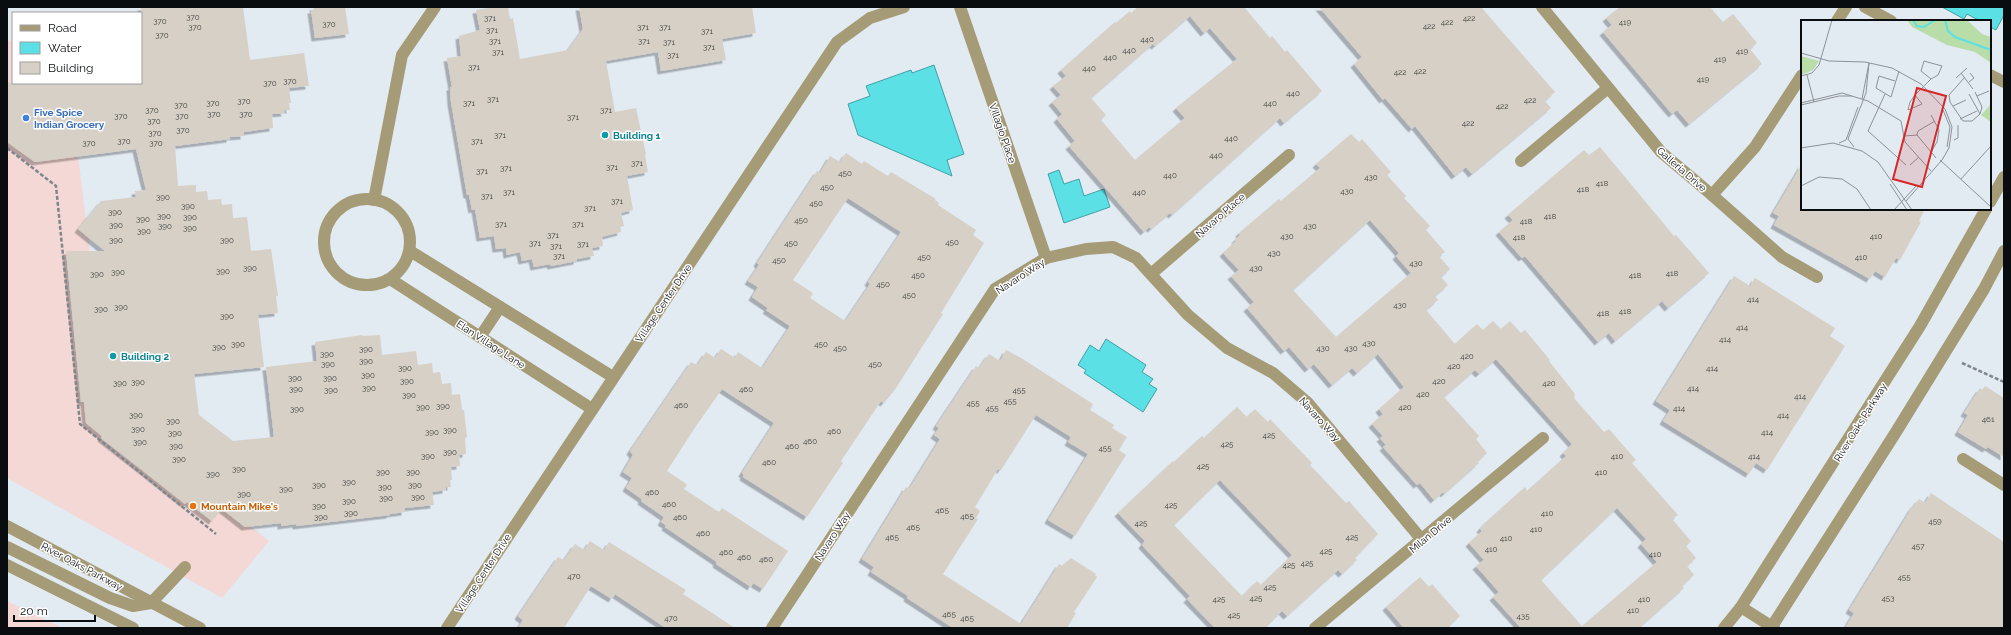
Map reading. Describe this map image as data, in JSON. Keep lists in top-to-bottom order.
{
  "streets": {
    "street": [
      "Villagio Place",
      "Galleria Drive",
      "Navaro Place",
      "Navaro Way",
      "Village Center Drive",
      "Elan Village Lane",
      "River Oaks Parkway",
      "Milan Drive"
    ]
  },
  "crossings": [
    ["Villagio Place", "Navaro Way"],
    ["Navaro Place", "Navaro Way"],
    ["Navaro Way", "Milan Drive"],
    ["Village Center Drive", "Elan Village Lane"]
  ],
  "places": [
    "Five Spice Indian Grocery",
    "Building 1",
    "Building 2",
    "Mountain Mike's"
  ],
  "house_numbers": [
    "370",
    "371",
    "422",
    "370",
    "422",
    "419",
    "370",
    "422",
    "370",
    "371",
    "371",
    "371",
    "371",
    "370",
    "440",
    "371",
    "371",
    "371",
    "371",
    "440",
    "419",
    "371",
    "371",
    "440",
    "419",
    "371",
    "440",
    "422",
    "422",
    "419",
    "370",
    "370",
    "440",
    "371",
    "422",
    "370",
    "370",
    "371",
    "440",
    "370",
    "422",
    "370",
    "371",
    "370",
    "370",
    "370",
    "370",
    "371",
    "370",
    "422",
    "370",
    "370",
    "371",
    "440",
    "370",
    "371",
    "370",
    "370",
    "440",
    "371",
    "371",
    "371",
    "371",
    "450",
    "440",
    "430",
    "418",
    "450",
    "418",
    "430",
    "371",
    "440",
    "371",
    "390",
    "371",
    "450",
    "390",
    "371",
    "390",
    "390",
    "418",
    "390",
    "390",
    "450",
    "418",
    "371",
    "371",
    "390",
    "390",
    "430",
    "390",
    "390",
    "371",
    "430",
    "410",
    "418",
    "390",
    "390",
    "450",
    "371",
    "450",
    "371",
    "371",
    "430",
    "371",
    "450",
    "410",
    "450",
    "430",
    "390",
    "430",
    "390",
    "390",
    "418",
    "390",
    "450",
    "418",
    "450",
    "450",
    "414",
    "430",
    "390",
    "390",
    "418",
    "418",
    "390",
    "414",
    "414",
    "430",
    "390",
    "450",
    "390",
    "450",
    "430",
    "430",
    "390",
    "390",
    "420",
    "390",
    "390",
    "450",
    "420",
    "390",
    "414",
    "390",
    "390",
    "390",
    "390",
    "420",
    "390",
    "390",
    "420",
    "390",
    "414",
    "390",
    "460",
    "390",
    "455",
    "420",
    "390",
    "414",
    "455",
    "455",
    "460",
    "390",
    "390",
    "420",
    "455",
    "414",
    "390",
    "390",
    "414",
    "461",
    "390",
    "390",
    "390",
    "460",
    "390",
    "414",
    "390",
    "425",
    "460",
    "390",
    "425",
    "390",
    "460",
    "455",
    "390",
    "390",
    "410",
    "414",
    "390",
    "460",
    "425",
    "390",
    "390",
    "390",
    "410",
    "390",
    "390",
    "390",
    "390",
    "390",
    "390",
    "460",
    "390",
    "390",
    "390",
    "390",
    "460",
    "425",
    "390",
    "465",
    "390",
    "410",
    "465",
    "390",
    "460",
    "459",
    "425",
    "465",
    "410",
    "460",
    "465",
    "425",
    "410",
    "457",
    "410",
    "425",
    "460",
    "410",
    "460",
    "460",
    "425",
    "425",
    "470",
    "455",
    "425",
    "425",
    "453",
    "425",
    "410",
    "410",
    "465",
    "425",
    "435",
    "470",
    "465"
  ],
  "legend": ["Road", "Water", "Building"],
  "scale_bar": "20 m"
}
